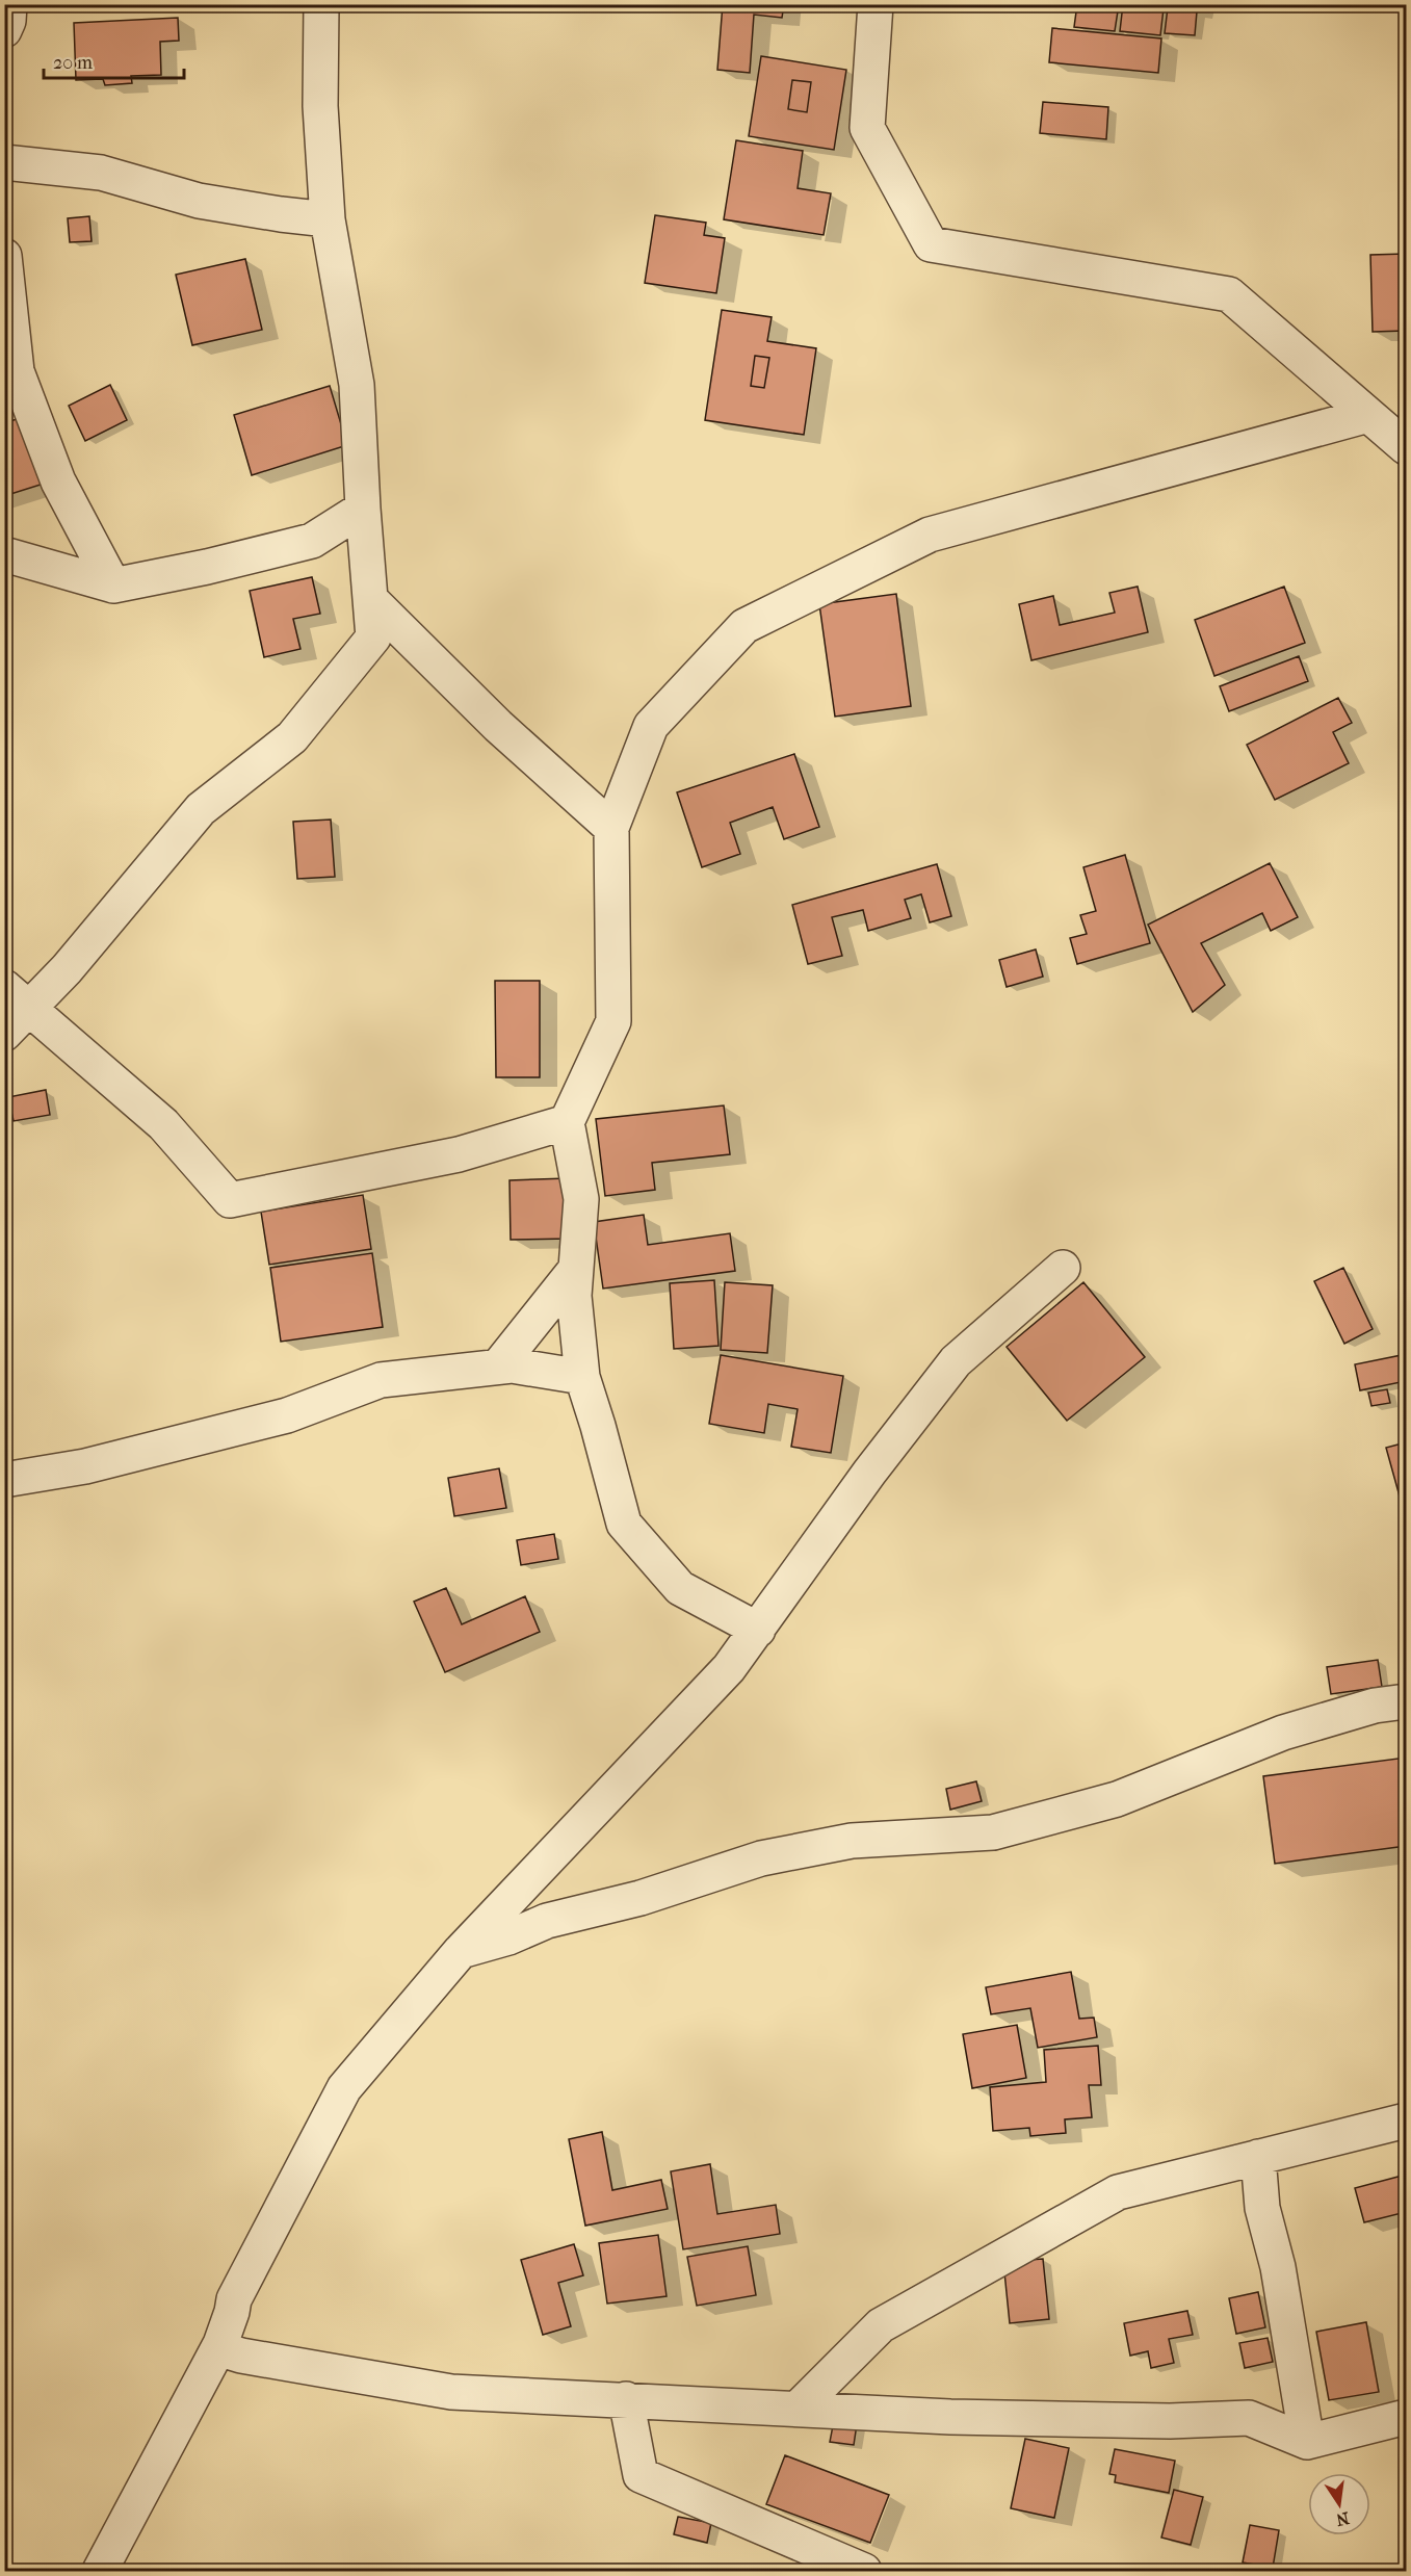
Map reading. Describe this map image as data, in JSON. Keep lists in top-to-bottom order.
{
  "scale_bar": "20 m",
  "north": "bottom"
}
